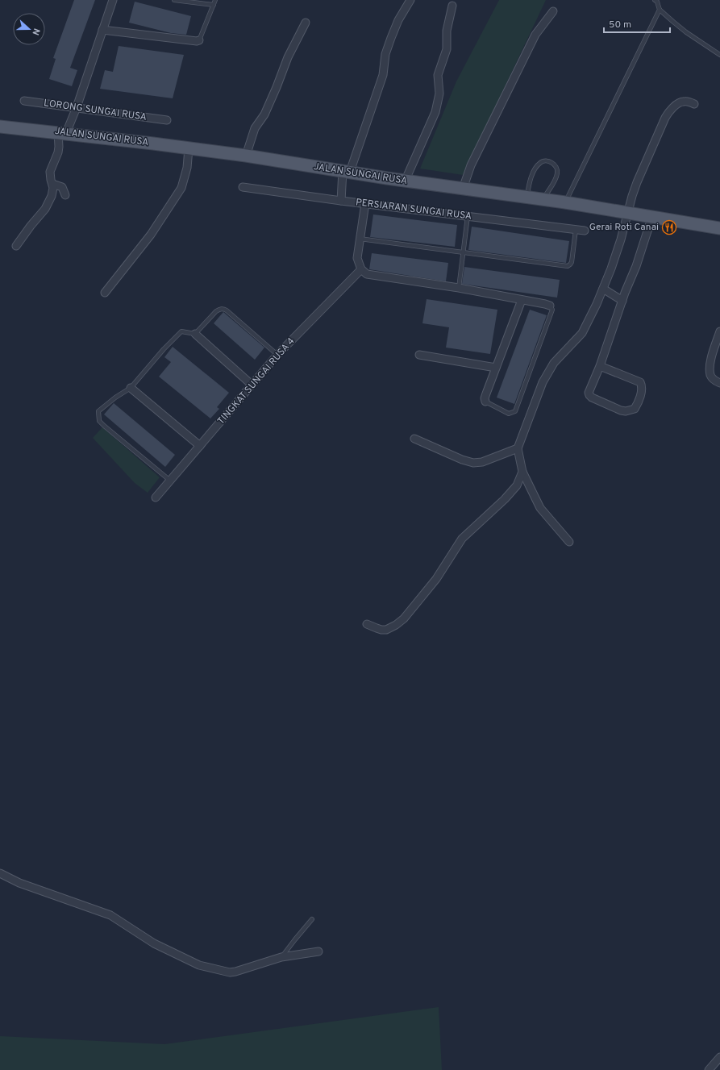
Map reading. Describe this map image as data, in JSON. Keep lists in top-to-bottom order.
{
  "streets": {
    "main road": ["JALAN SUNGAI RUSA"],
    "street": ["LORONG SUNGAI RUSA", "PERSIARAN SUNGAI RUSA", "TINGKAT SUNGAI RUSA 4"]
  },
  "places": {
    "restaurant": ["Gerai Roti Canai"]
  },
  "scale_bar": "50 m",
  "north": "right"
}
